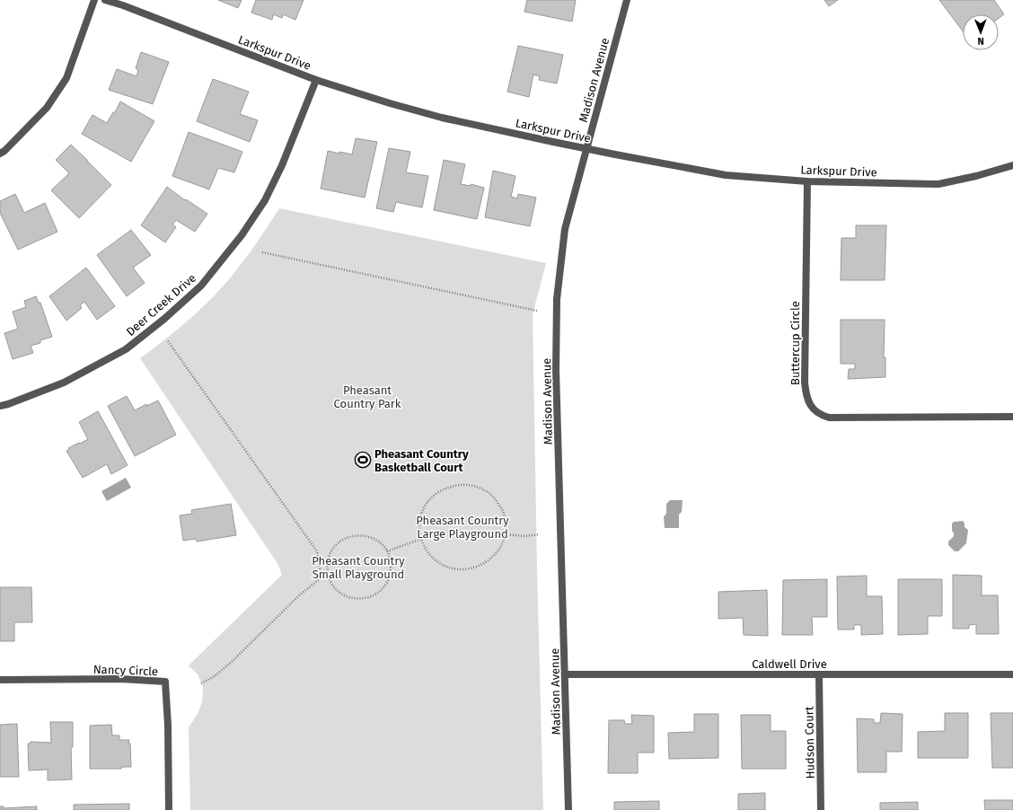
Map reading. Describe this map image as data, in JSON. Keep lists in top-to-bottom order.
{
  "streets": {
    "street": [
      "Larkspur Drive",
      "Madison Avenue",
      "Deer Creek Drive",
      "Buttercup Circle",
      "Caldwell Drive",
      "Nancy Circle",
      "Hudson Court"
    ]
  },
  "crossings": [
    ["Larkspur Drive", "Madison Avenue"],
    ["Larkspur Drive", "Deer Creek Drive"],
    ["Larkspur Drive", "Buttercup Circle"],
    ["Madison Avenue", "Caldwell Drive"],
    ["Caldwell Drive", "Hudson Court"]
  ],
  "parks": ["Pheasant Country Park", "Pheasant Country Large Playground", "Pheasant Country Small Playground"],
  "places": {
    "sports": ["Pheasant Country Basketball Court"]
  },
  "north": "bottom"
}
